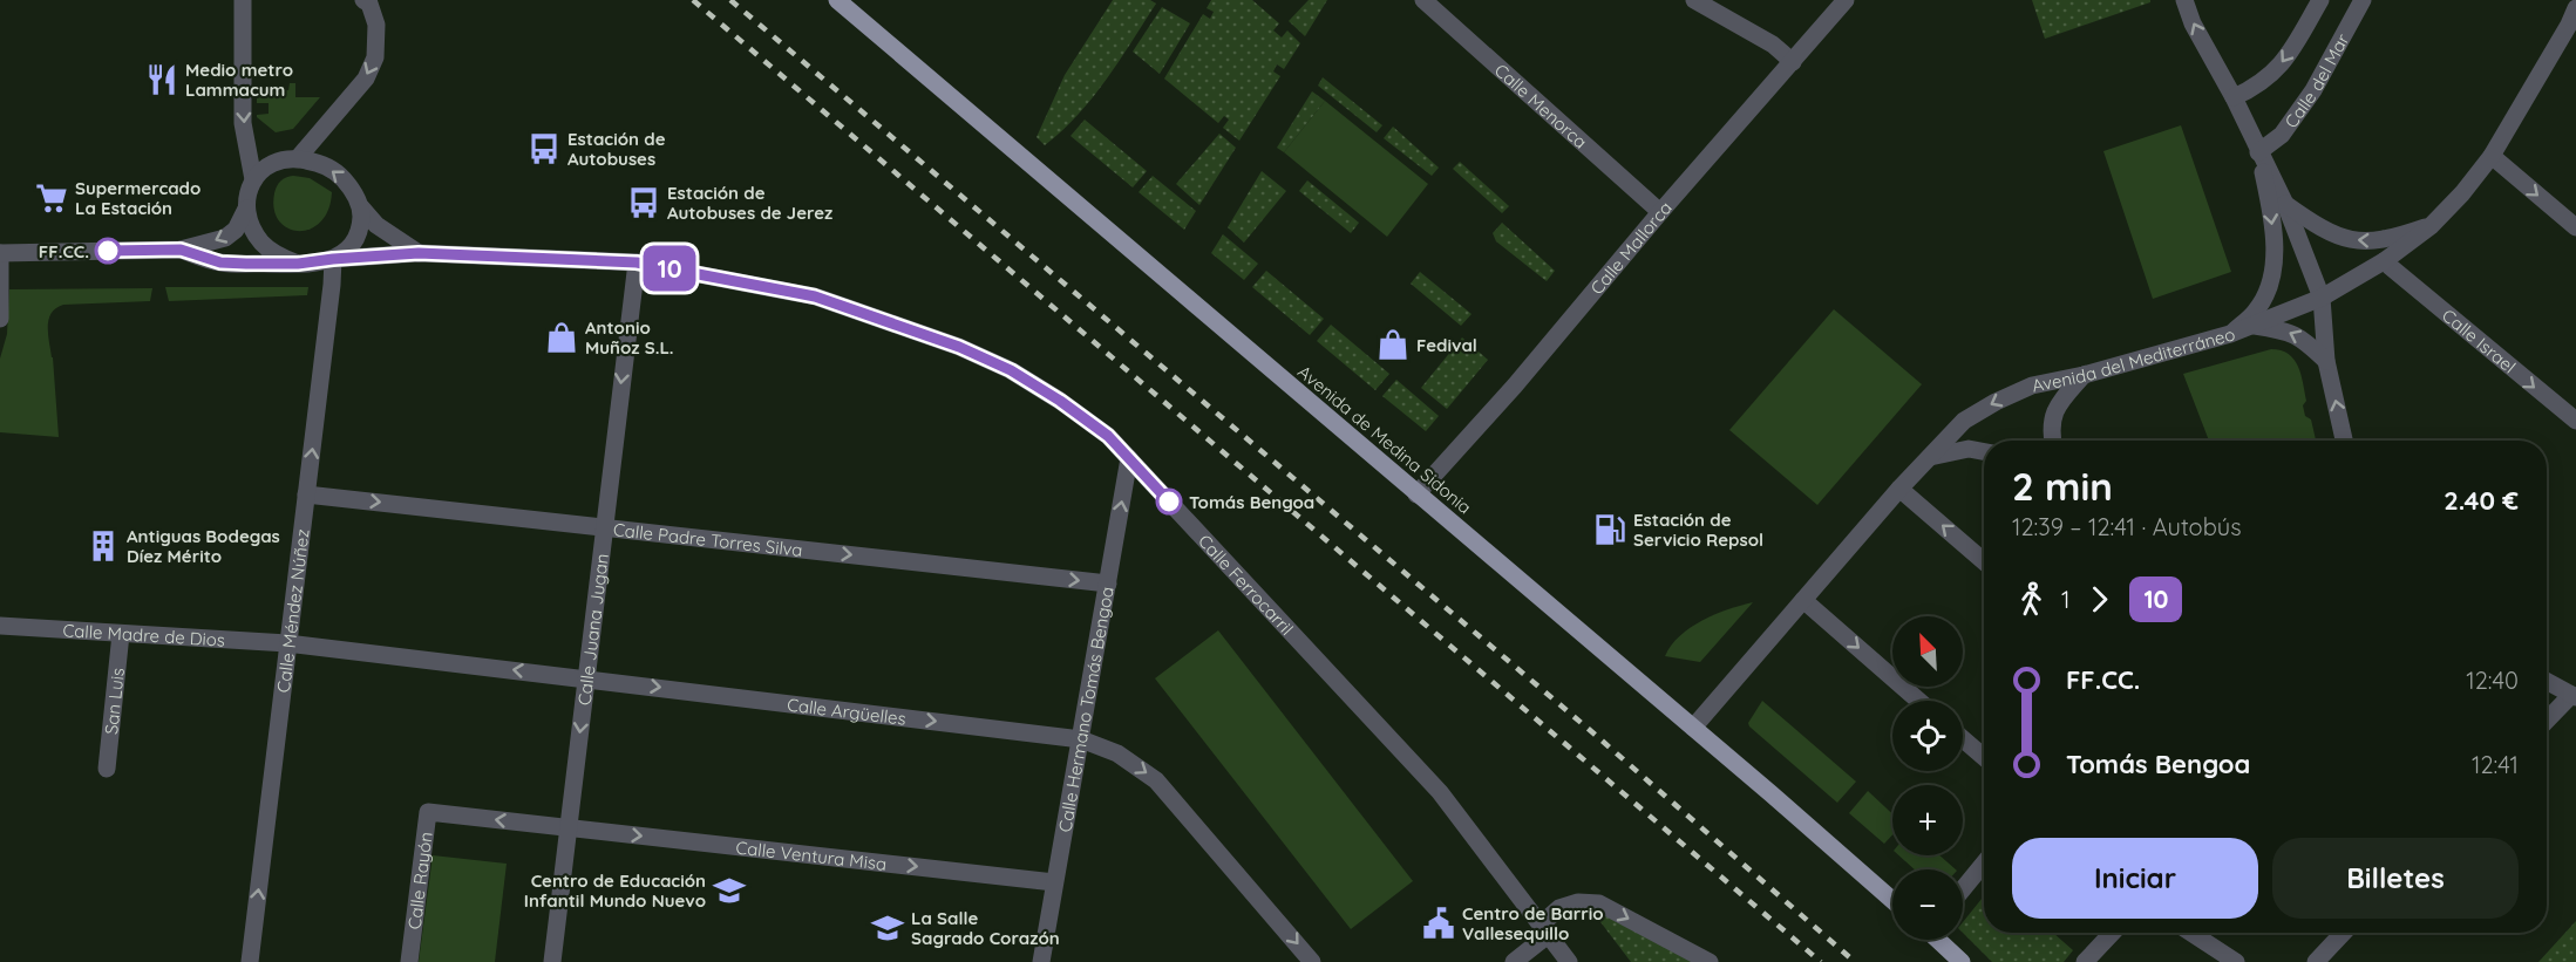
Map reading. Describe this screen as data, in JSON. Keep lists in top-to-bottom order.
{
  "streets": {
    "main road": ["Avenida de Medina Sidonia"],
    "street": [
      "Calle del Mar",
      "Calle Menorca",
      "Calle Mallorca",
      "Calle Israel",
      "Avenida del Mediterráneo",
      "Calle Padre Torres Silva",
      "Calle Ferrocarril",
      "Calle Méndez Núñez",
      "Calle Juana Jugan",
      "Calle Madre de Dios",
      "San Luis",
      "Calle Argüelles",
      "Calle Hermano Tomás Bengoa",
      "Calle Ventura Misa",
      "Calle Rayón"
    ]
  },
  "crossings": [
    ["Calle Menorca", "Calle Mallorca"],
    ["Calle Mallorca", "Avenida de Medina Sidonia"],
    ["Calle Israel", "Avenida del Mediterráneo"],
    ["Avenida del Mediterráneo", "Avenida de Medina Sidonia"],
    ["Calle Padre Torres Silva", "Calle Méndez Núñez"],
    ["Calle Padre Torres Silva", "Calle Juana Jugan"],
    ["Calle Padre Torres Silva", "Calle Hermano Tomás Bengoa"],
    ["Calle Ferrocarril", "Calle Méndez Núñez"],
    ["Calle Ferrocarril", "Calle Juana Jugan"],
    ["Calle Ferrocarril", "Calle Hermano Tomás Bengoa"],
    ["Calle Méndez Núñez", "Calle Madre de Dios"],
    ["Calle Méndez Núñez", "Calle Argüelles"],
    ["Calle Juana Jugan", "Calle Argüelles"],
    ["Calle Juana Jugan", "Calle Ventura Misa"],
    ["Calle Juana Jugan", "Calle Rayón"],
    ["Calle Madre de Dios", "San Luis"],
    ["Calle Madre de Dios", "Calle Argüelles"],
    ["Calle Argüelles", "Calle Hermano Tomás Bengoa"],
    ["Calle Hermano Tomás Bengoa", "Calle Ventura Misa"],
    ["Calle Ventura Misa", "Calle Rayón"]
  ],
  "one_way": [
    "Calle Padre Torres Silva",
    "Calle Méndez Núñez",
    "Calle Juana Jugan",
    "Calle Ventura Misa"
  ],
  "places": {
    "restaurant": ["Medio metro Lammacum"],
    "bus stop": ["Estación de Autobuses", "Estación de Autobuses de Jerez"],
    "supermarket": ["Supermercado La Estación"],
    "other": ["FF.CC.", "Tomás Bengoa"],
    "shop": ["Antonio Muñoz S.L.", "Fedival"],
    "fuel station": ["Estación de Servicio Repsol"],
    "building": ["Antiguas Bodegas Díez Mérito"],
    "school or university": ["Centro de Educación Infantil Mundo Nuevo", "La Salle Sagrado Corazón"],
    "public building": ["Centro de Barrio Vallesequillo"]
  },
  "lines": ["bus line 10"],
  "north": "top left",
  "page": {
    "on_map": "10",
    "heading": ["2 min", "12:39 – 12:41 · Autobús", "2.40 €"],
    "legs": ["1", "10"],
    "map_buttons": ["+", "−"],
    "list": [
      {
        "name": "FF.CC.",
        "value": "12:40"
      },
      {
        "name": "Tomás Bengoa",
        "value": "12:41"
      }
    ],
    "buttons": ["Iniciar", "Billetes"]
  }
}
